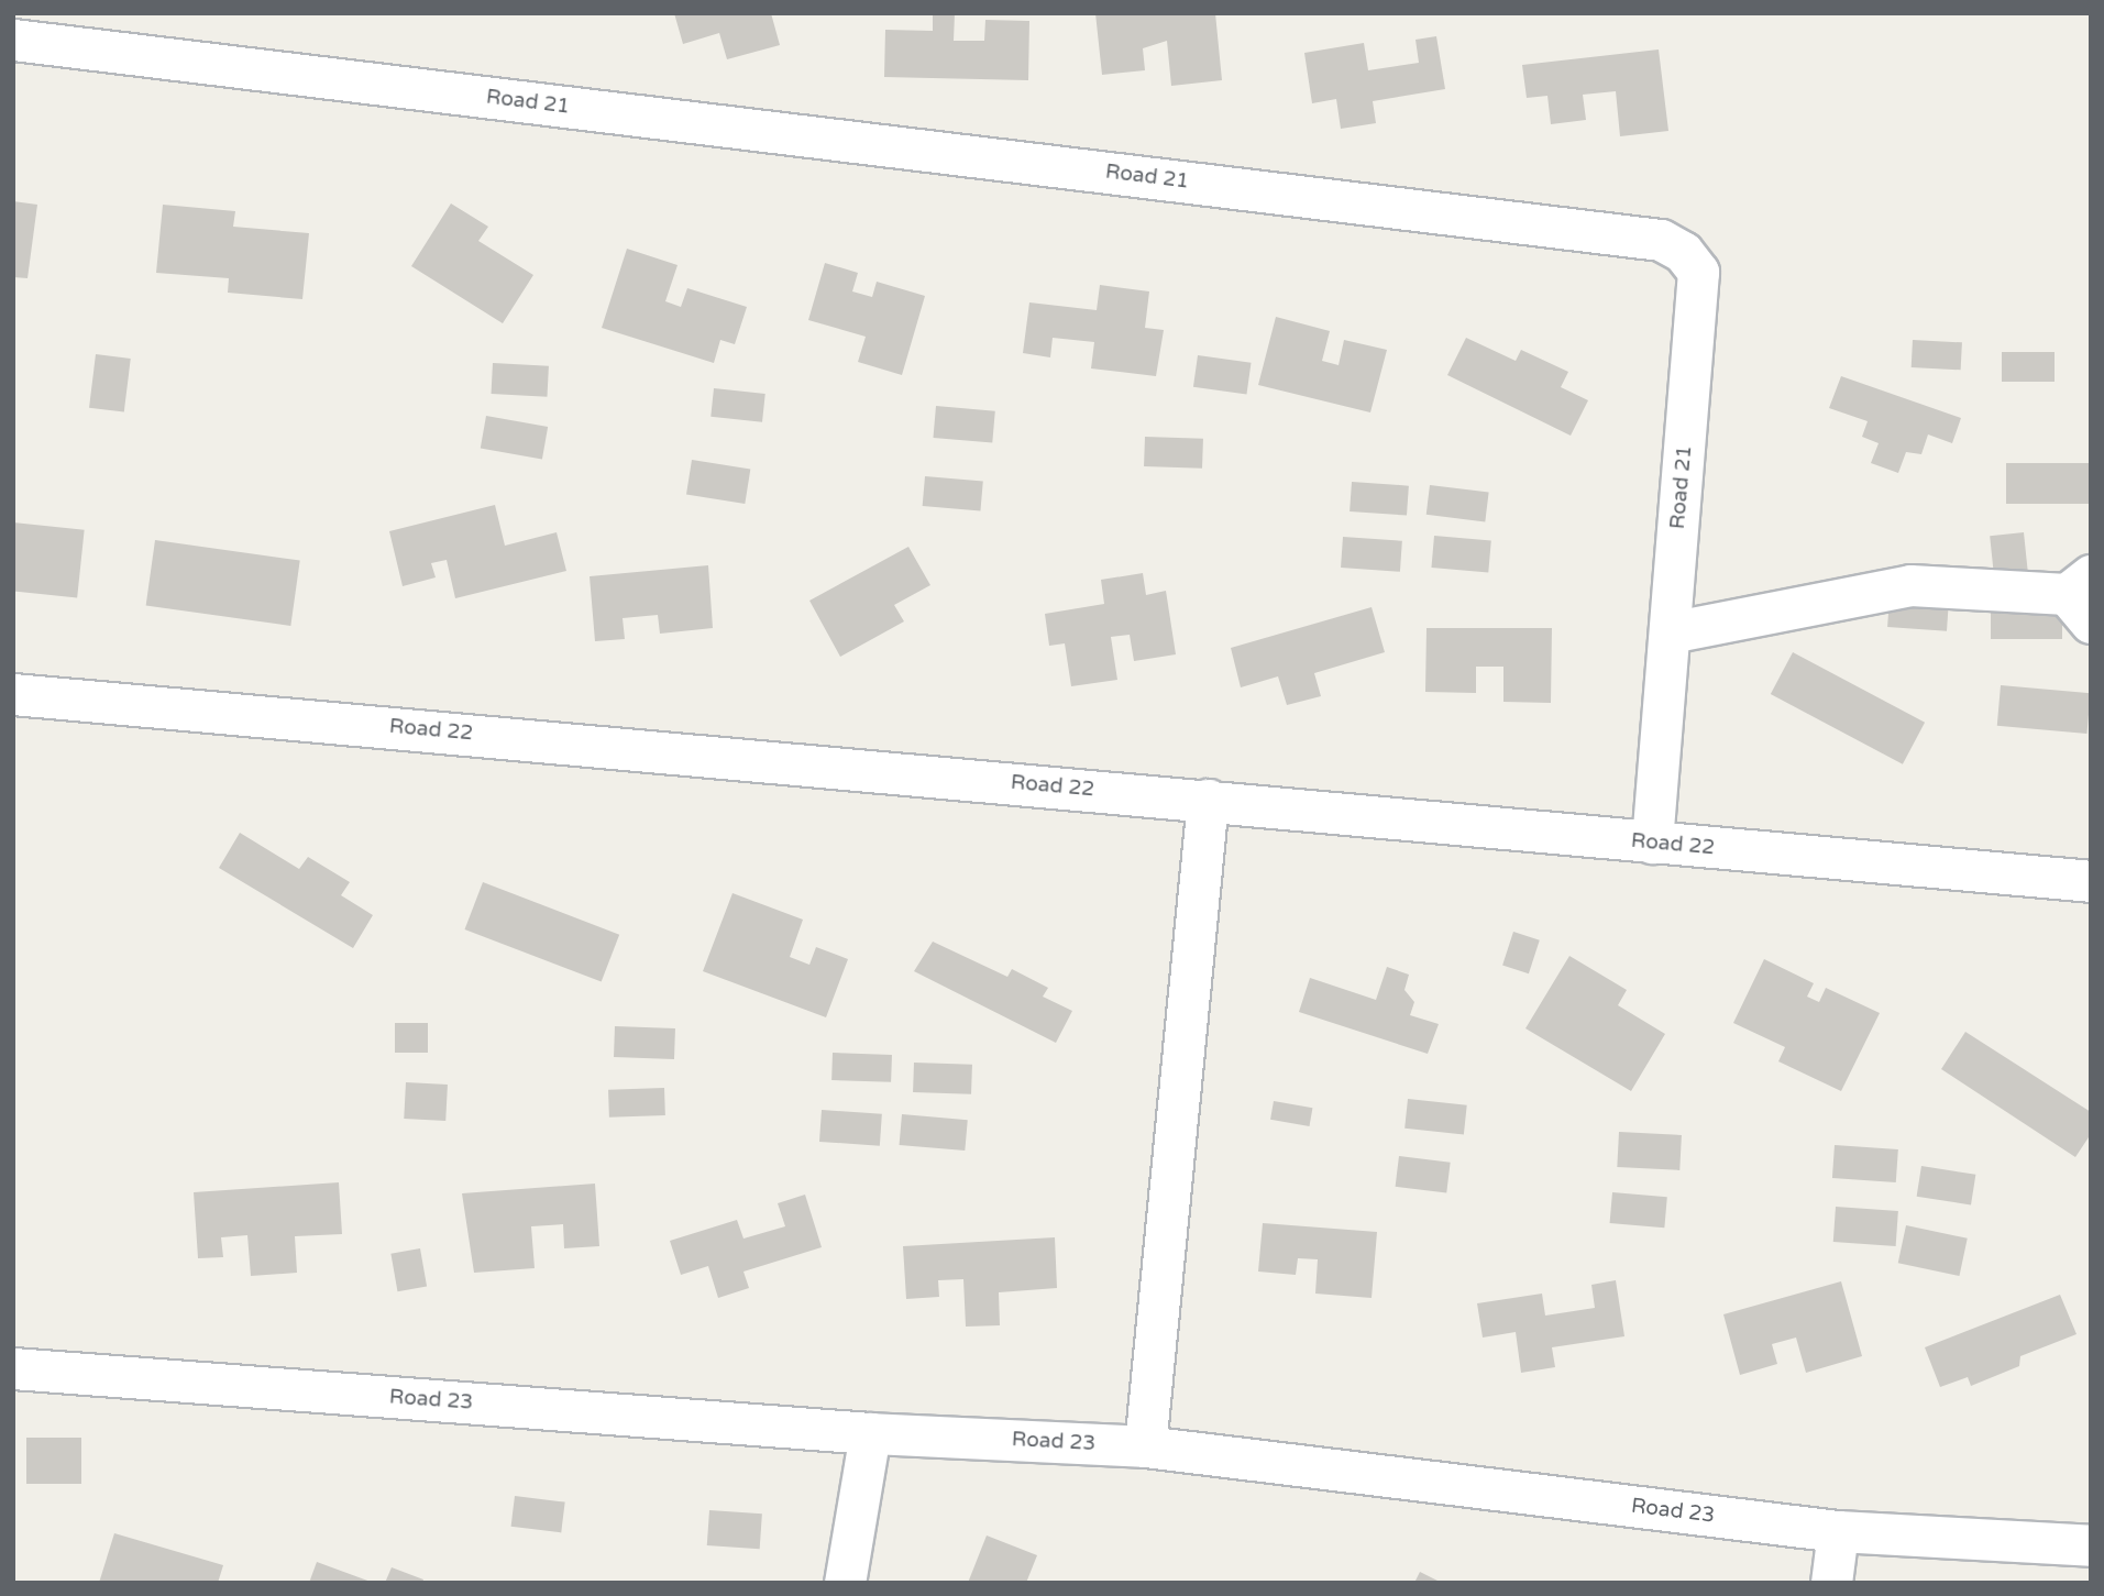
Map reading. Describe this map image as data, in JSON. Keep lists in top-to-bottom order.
{
  "streets": {
    "street": ["Road 21", "Road 22", "Road 23"]
  },
  "crossings": [
    ["Road 21", "Road 22"]
  ]
}
